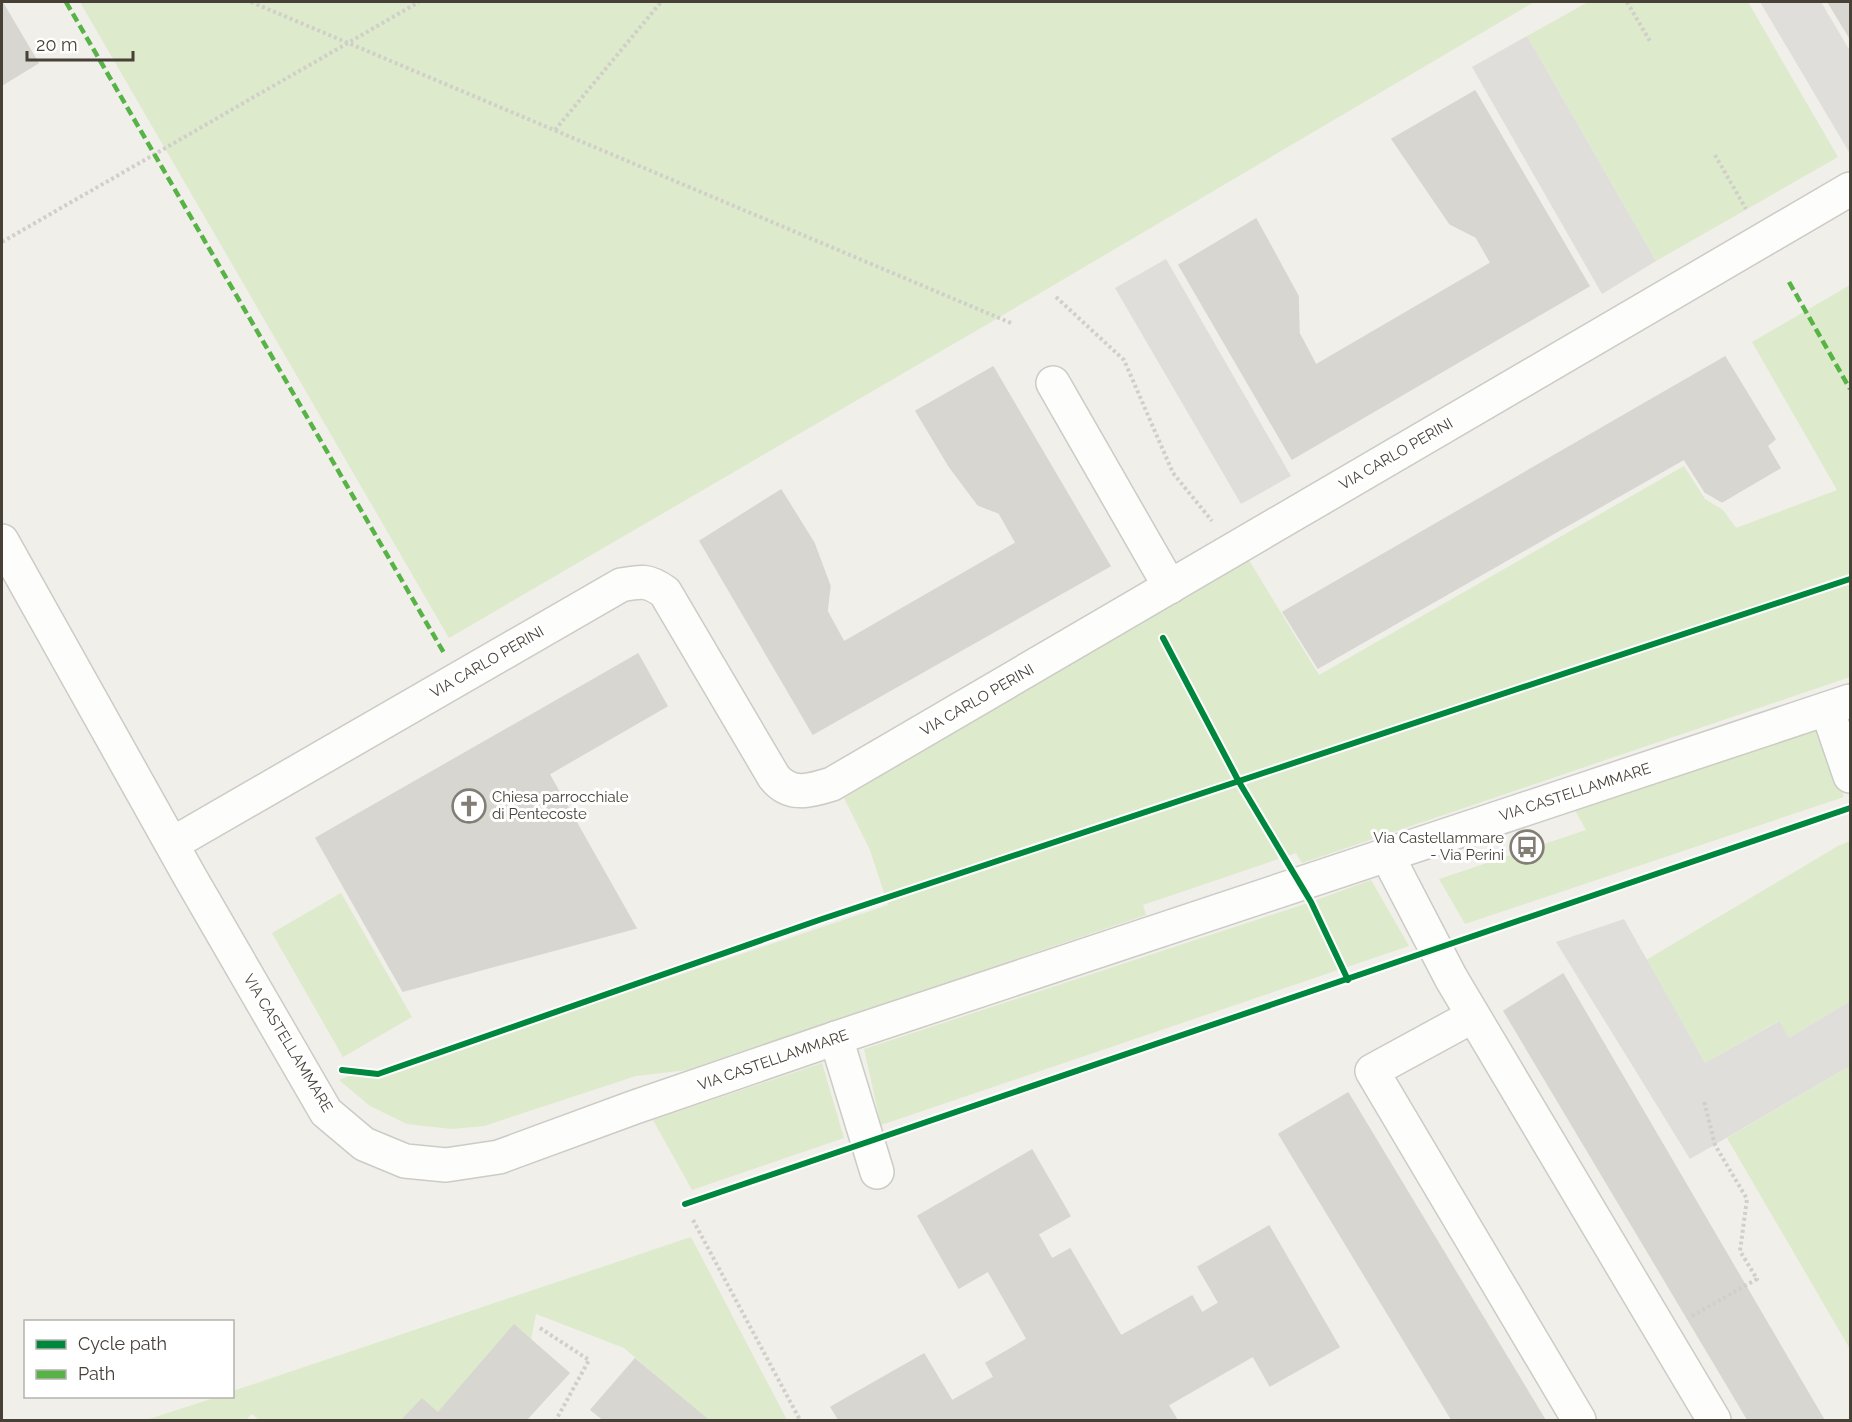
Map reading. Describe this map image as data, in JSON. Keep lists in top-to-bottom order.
{
  "streets": {
    "street": ["VIA CARLO PERINI", "VIA CASTELLAMMARE"]
  },
  "crossings": [
    ["VIA CARLO PERINI", "VIA CASTELLAMMARE"]
  ],
  "places": {
    "church": ["Chiesa parrocchiale di Pentecoste"],
    "bus stop": ["Via Castellammare - Via Perini"]
  },
  "legend": ["Cycle path", "Path"],
  "scale_bar": "20 m"
}
